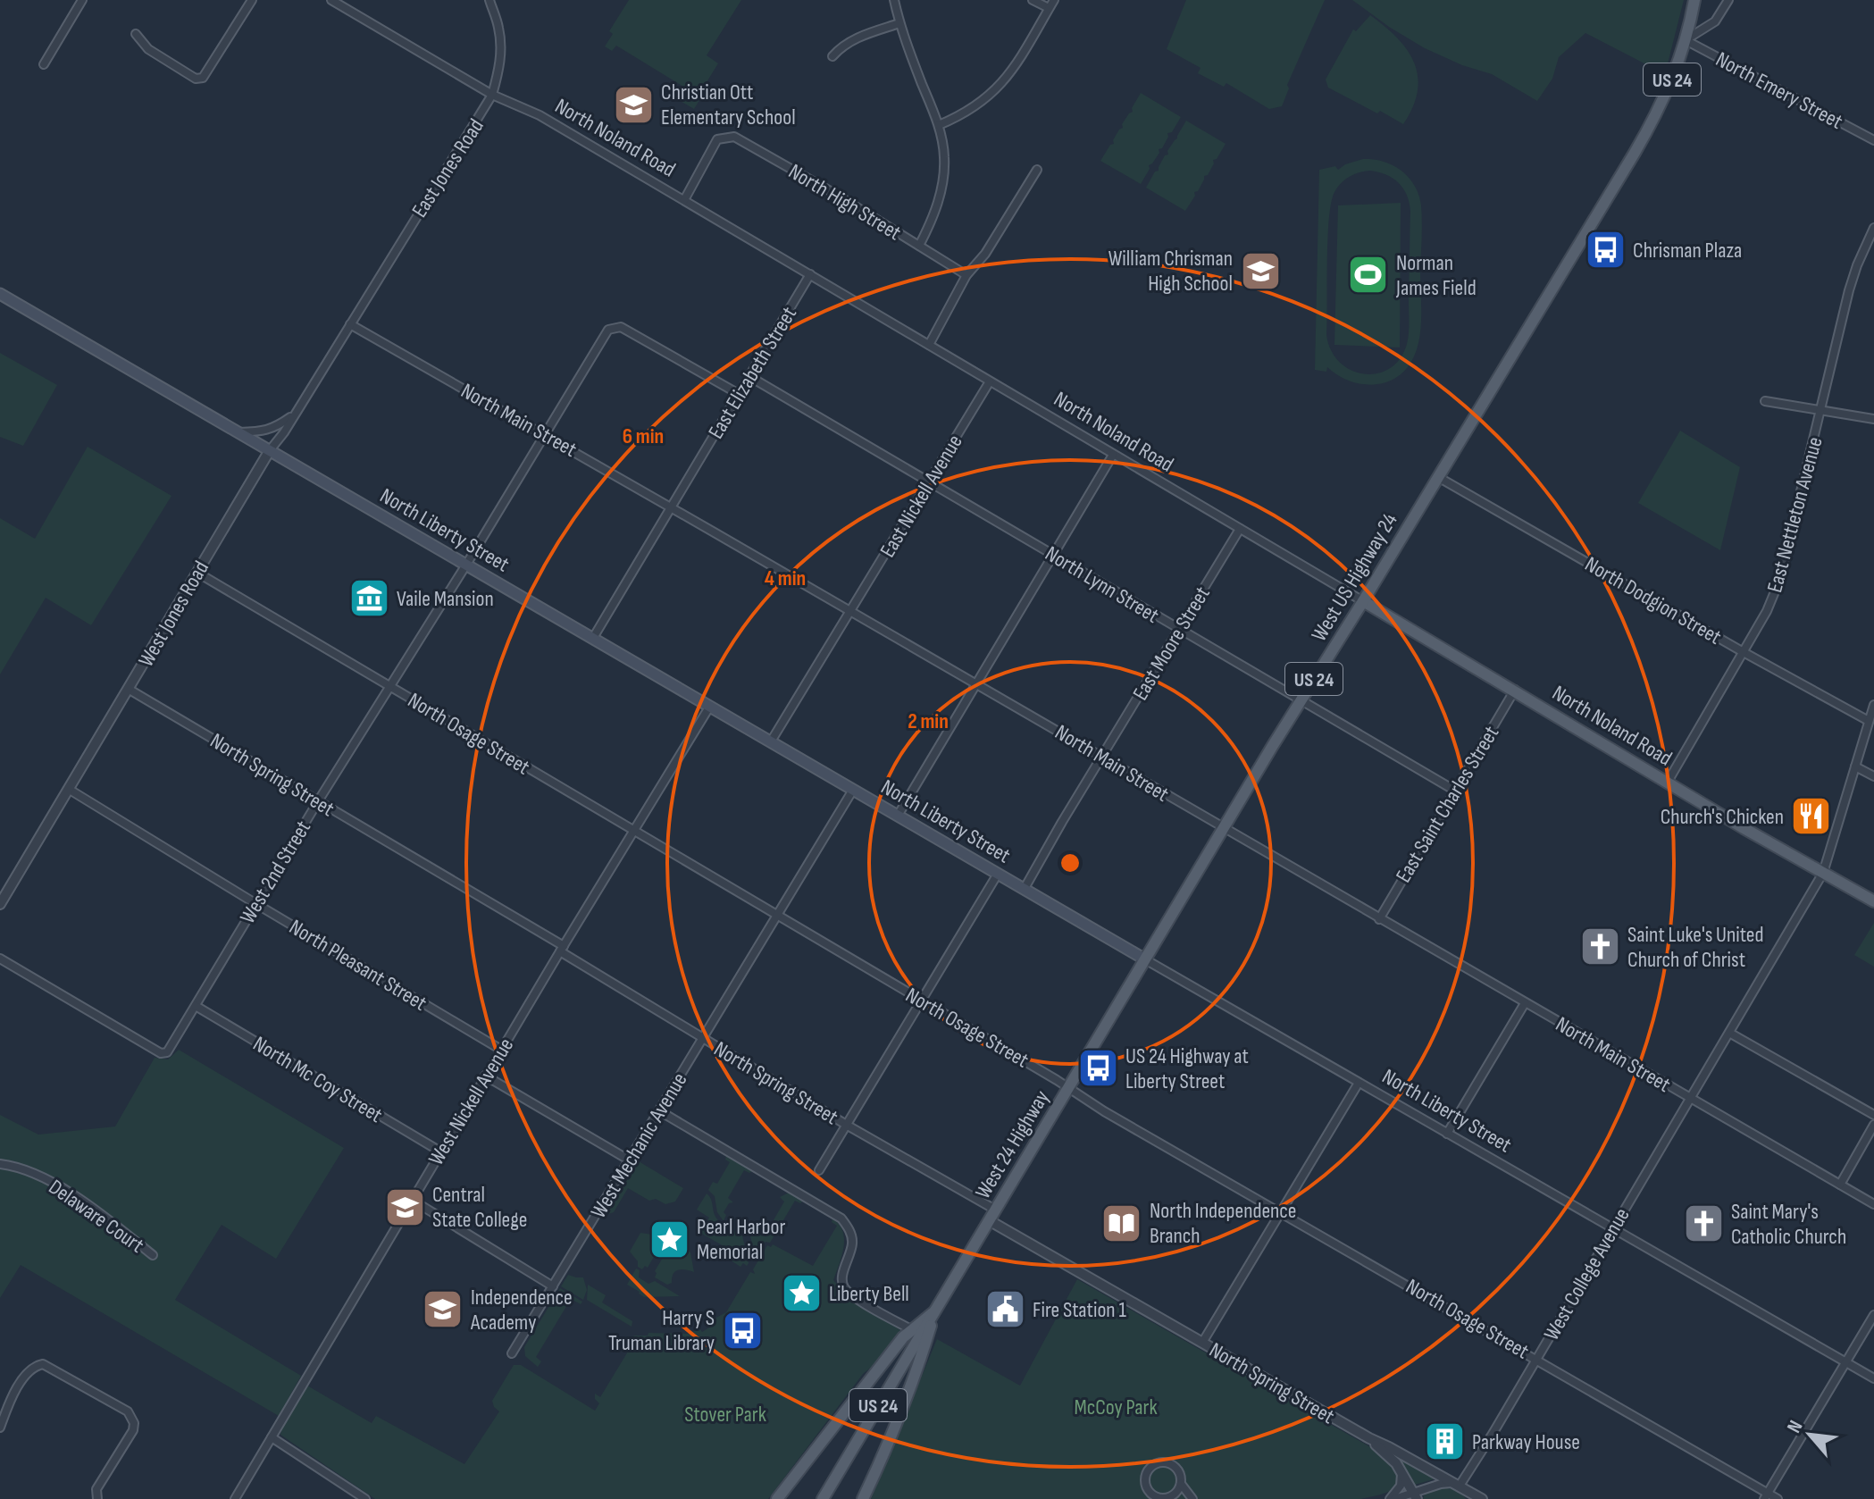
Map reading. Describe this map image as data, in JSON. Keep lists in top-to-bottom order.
{
  "streets": {
    "main road": [
      "US 24",
      "North Noland Road",
      "North Liberty Street",
      "West US Highway 24",
      "West 24 Highway"
    ],
    "street": [
      "North Emery Street",
      "East Jones Road",
      "North High Street",
      "East Elizabeth Street",
      "North Main Street",
      "East Nickell Avenue",
      "East Nettleton Avenue",
      "North Lynn Street",
      "North Dodgion Street",
      "West Jones Road",
      "East Moore Street",
      "North Osage Street",
      "North Spring Street",
      "East Saint Charles Street",
      "West 2nd Street",
      "North Pleasant Street",
      "North Mc Coy Street",
      "West Nickell Avenue",
      "West Mechanic Avenue",
      "Delaware Court",
      "West College Avenue"
    ]
  },
  "crossings": [
    ["US 24", "North Emery Street"],
    ["US 24", "West US Highway 24"],
    ["US 24", "North Spring Street"],
    ["US 24", "West 24 Highway"],
    ["North Emery Street", "West US Highway 24"],
    ["North Noland Road", "East Jones Road"],
    ["North Noland Road", "North High Street"],
    ["North Noland Road", "East Elizabeth Street"],
    ["North Noland Road", "East Nickell Avenue"],
    ["North Noland Road", "East Nettleton Avenue"],
    ["North Noland Road", "West US Highway 24"],
    ["North Noland Road", "East Moore Street"],
    ["North Noland Road", "East Saint Charles Street"],
    ["North Noland Road", "West College Avenue"],
    ["East Jones Road", "North Main Street"],
    ["East Jones Road", "West Jones Road"],
    ["East Elizabeth Street", "North Main Street"],
    ["East Elizabeth Street", "North Liberty Street"],
    ["East Elizabeth Street", "North Lynn Street"],
    ["East Elizabeth Street", "West 2nd Street"],
    ["North Main Street", "East Nickell Avenue"],
    ["North Main Street", "West US Highway 24"],
    ["North Main Street", "West Jones Road"],
    ["North Main Street", "East Moore Street"],
    ["North Main Street", "East Saint Charles Street"],
    ["North Main Street", "West 2nd Street"],
    ["North Main Street", "West College Avenue"],
    ["East Nickell Avenue", "North Lynn Street"],
    ["East Nettleton Avenue", "North Dodgion Street"],
    ["North Liberty Street", "West US Highway 24"],
    ["North Liberty Street", "West Jones Road"],
    ["North Liberty Street", "East Moore Street"],
    ["North Liberty Street", "West 2nd Street"],
    ["North Liberty Street", "West Nickell Avenue"],
    ["North Liberty Street", "West Mechanic Avenue"],
    ["North Liberty Street", "West College Avenue"],
    ["West US Highway 24", "North Lynn Street"],
    ["West US Highway 24", "North Dodgion Street"],
    ["West US Highway 24", "North Osage Street"],
    ["West US Highway 24", "West 24 Highway"],
    ["North Lynn Street", "East Moore Street"],
    ["North Lynn Street", "East Saint Charles Street"],
    ["North Dodgion Street", "West College Avenue"],
    ["West Jones Road", "North Osage Street"],
    ["West Jones Road", "North Spring Street"],
    ["West Jones Road", "North Pleasant Street"],
    ["North Osage Street", "West 2nd Street"],
    ["North Osage Street", "West Nickell Avenue"],
    ["North Osage Street", "West 24 Highway"],
    ["North Osage Street", "West Mechanic Avenue"],
    ["North Osage Street", "West College Avenue"],
    ["North Spring Street", "West 2nd Street"],
    ["North Spring Street", "West Nickell Avenue"],
    ["North Spring Street", "West 24 Highway"],
    ["North Spring Street", "West Mechanic Avenue"],
    ["North Spring Street", "West College Avenue"],
    ["West 2nd Street", "North Pleasant Street"],
    ["West 2nd Street", "North Mc Coy Street"],
    ["North Pleasant Street", "West Nickell Avenue"],
    ["North Mc Coy Street", "West Nickell Avenue"]
  ],
  "parks": ["McCoy Park", "Stover Park"],
  "places": {
    "school or university": [
      "Christian Ott Elementary School",
      "William Chrisman High School",
      "Central State College",
      "Independence Academy"
    ],
    "bus stop": ["Chrisman Plaza", "US 24 Highway at Liberty Street", "Harry S Truman Library"],
    "sports": ["Norman James Field"],
    "museum": ["Vaile Mansion"],
    "restaurant": ["Church's Chicken"],
    "church": ["Saint Luke's United Church of Christ", "Saint Mary's Catholic Church"],
    "library": ["North Independence Branch"],
    "place": ["Pearl Harbor Memorial", "Liberty Bell"],
    "public building": ["Fire Station 1"],
    "building": ["Parkway House"]
  },
  "north": "top left",
  "rings": ["6 min", "4 min", "2 min"]
}
